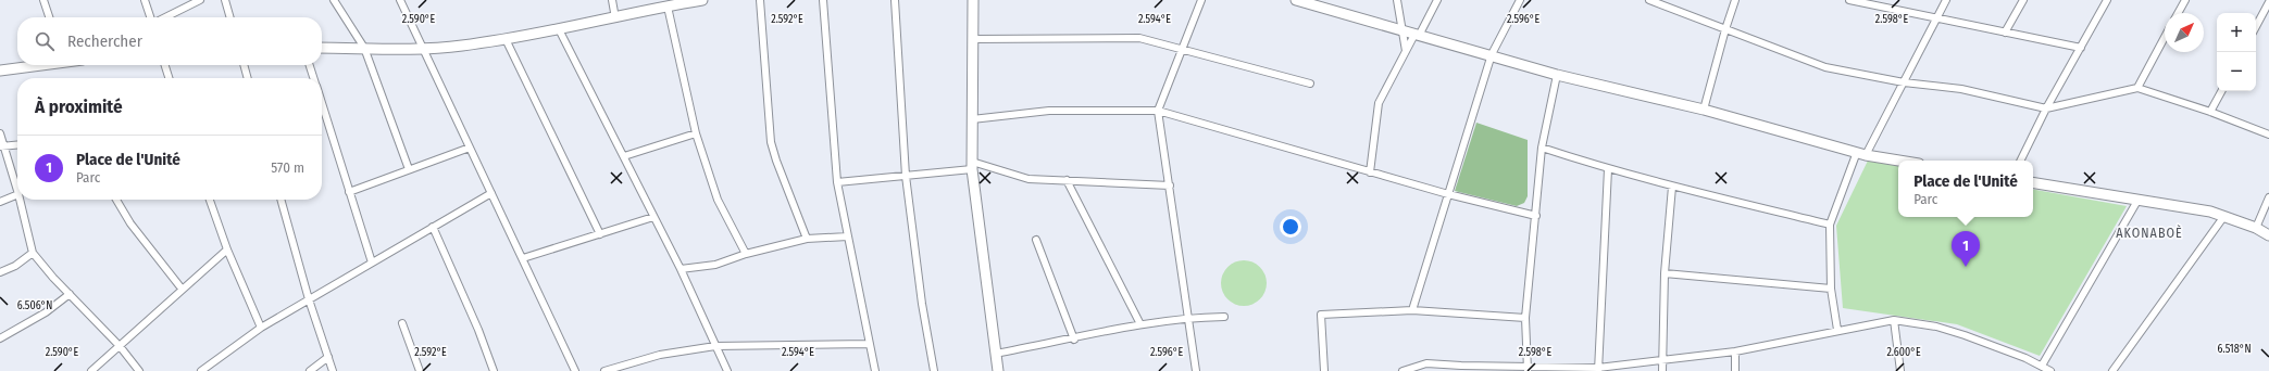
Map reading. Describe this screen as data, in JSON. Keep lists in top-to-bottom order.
{
  "districts": ["AKONABOÈ"],
  "north": "top right",
  "page": {
    "map_buttons": ["+", "−"],
    "search": "Rechercher",
    "heading": "À proximité",
    "list": [
      {
        "mark": "1",
        "name": "Place de l'Unité",
        "note": "Parc",
        "value": "570 m"
      }
    ],
    "popup": ["Place de l'Unité", "Parc"],
    "pins": "1"
  },
  "coordinates": [
    "2.590°E",
    "2.592°E",
    "2.594°E",
    "2.598°E",
    "2.596°E",
    "6.506°N",
    "6.518°N",
    "2.600°E"
  ]
}
